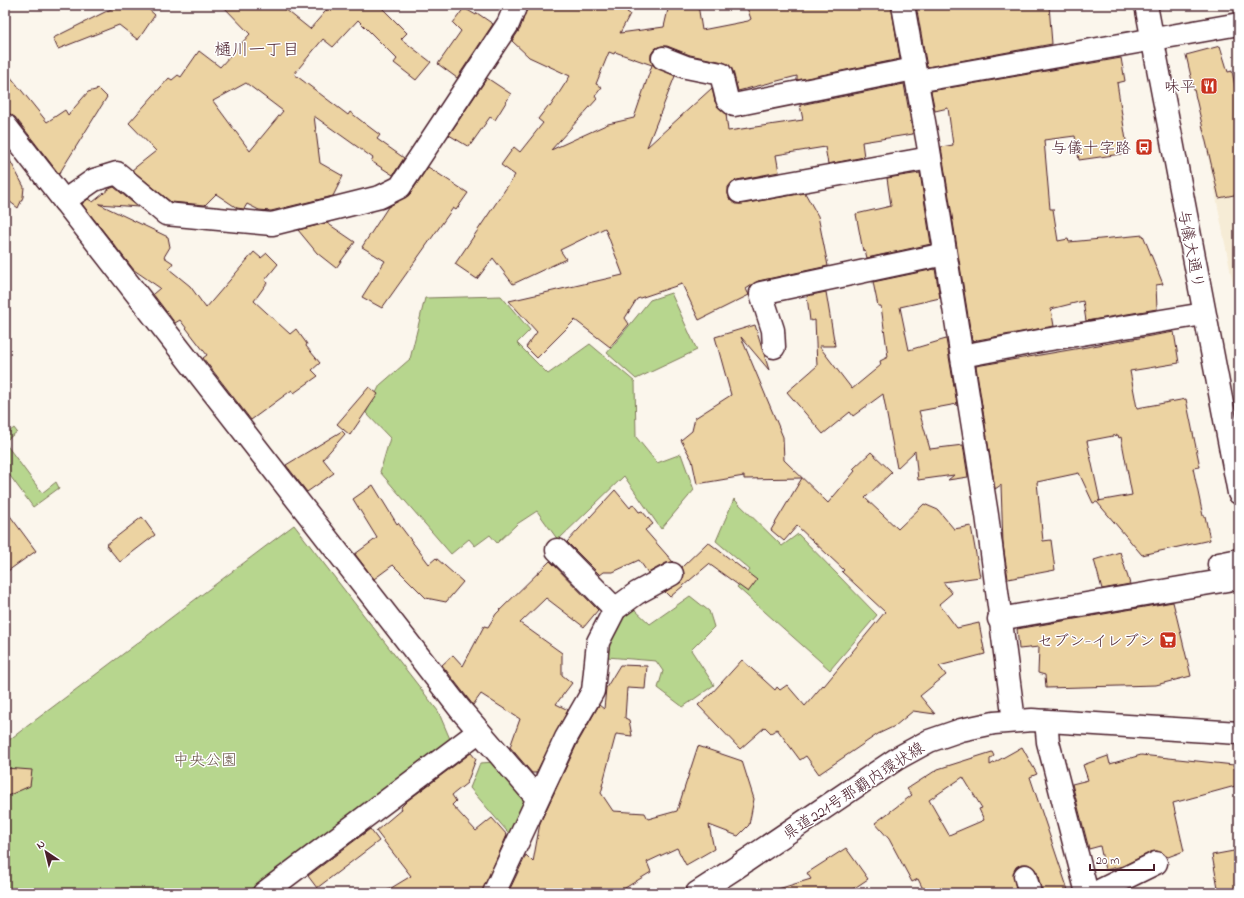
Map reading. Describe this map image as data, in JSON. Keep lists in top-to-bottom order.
{
  "streets": {
    "main road": ["与儀大通り", "県道221号那覇内環状線"]
  },
  "districts": ["樋川一丁目"],
  "parks": ["中央公園"],
  "places": {
    "restaurant": ["味平"],
    "bus stop": ["与儀十字路"],
    "supermarket": ["セブン-イレブン"]
  },
  "scale_bar": "20 m",
  "north": "top left"
}
